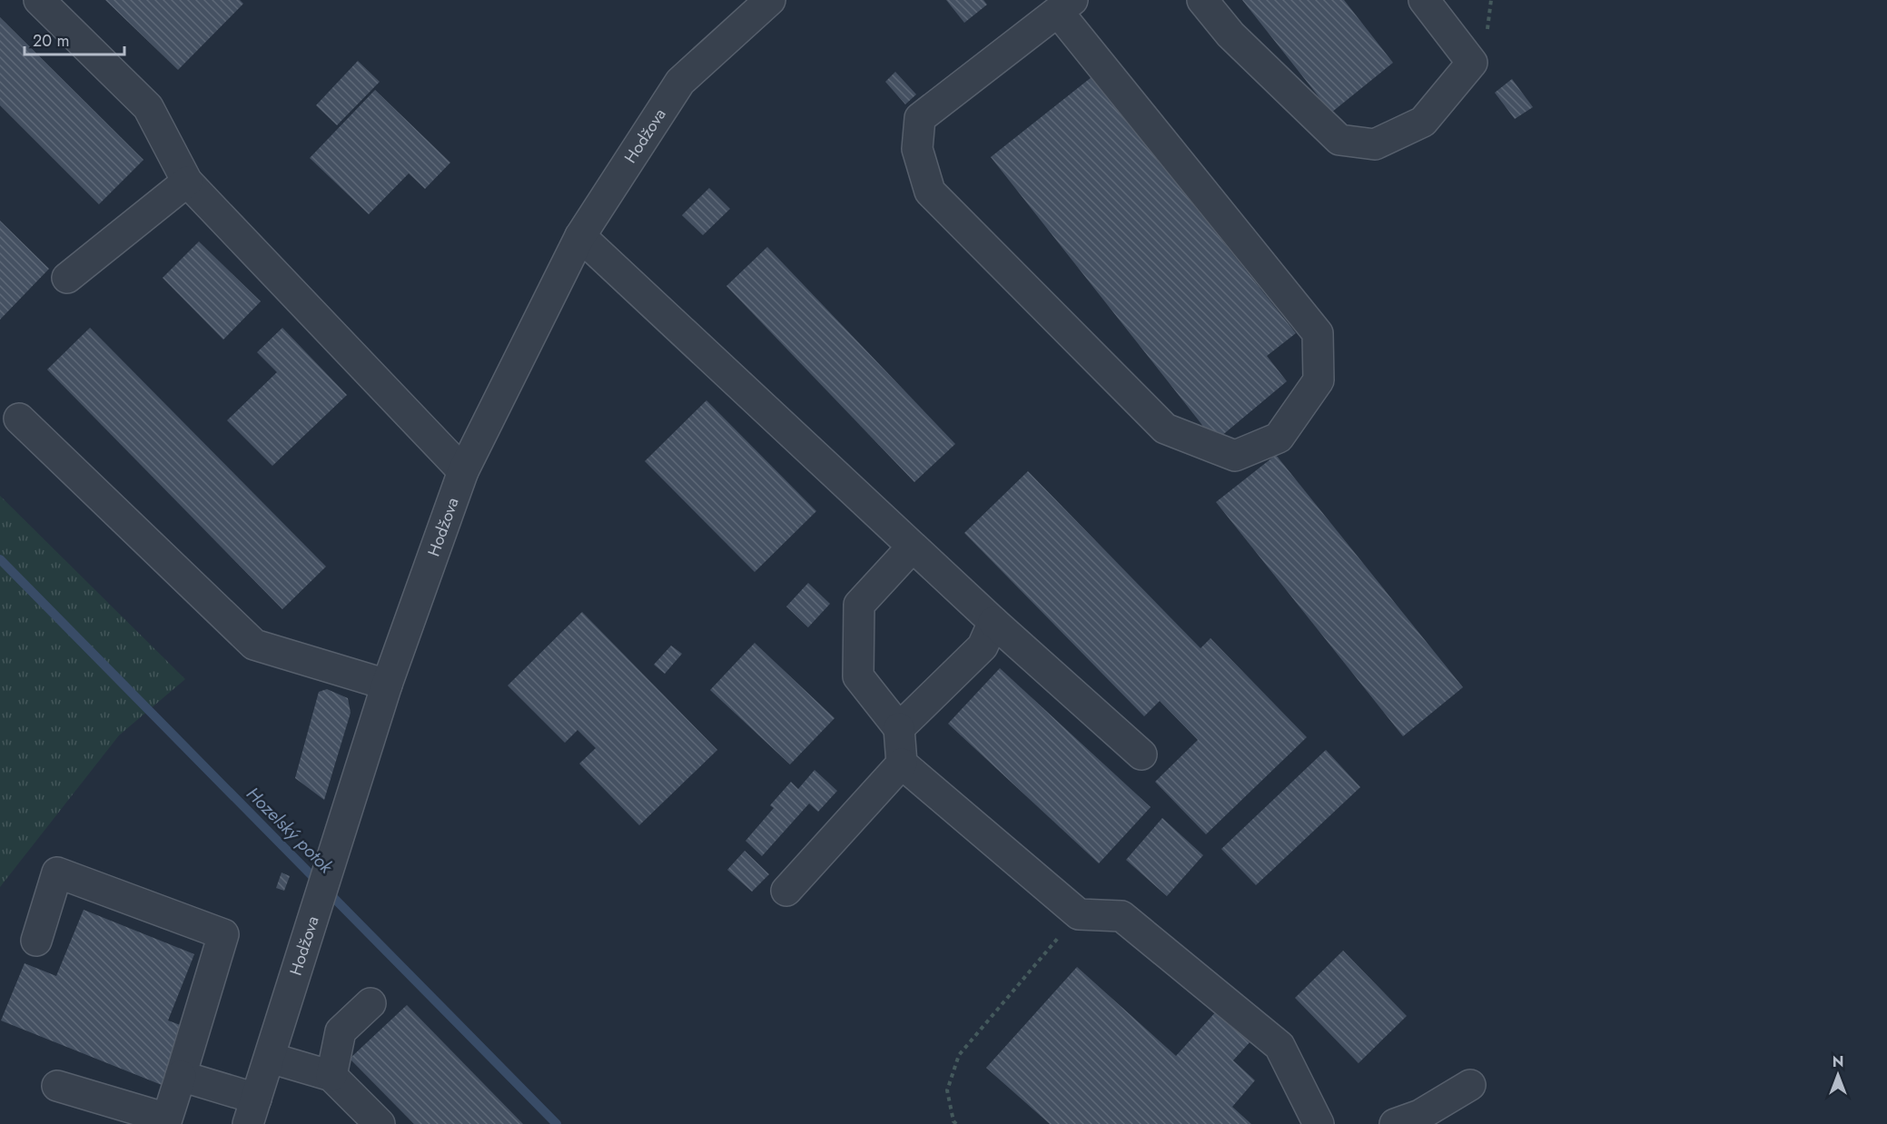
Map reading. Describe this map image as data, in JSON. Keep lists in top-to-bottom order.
{
  "streets": {
    "street": ["Hodžova"]
  },
  "water": ["Hozelský potok"],
  "scale_bar": "20 m",
  "north": "top"
}
